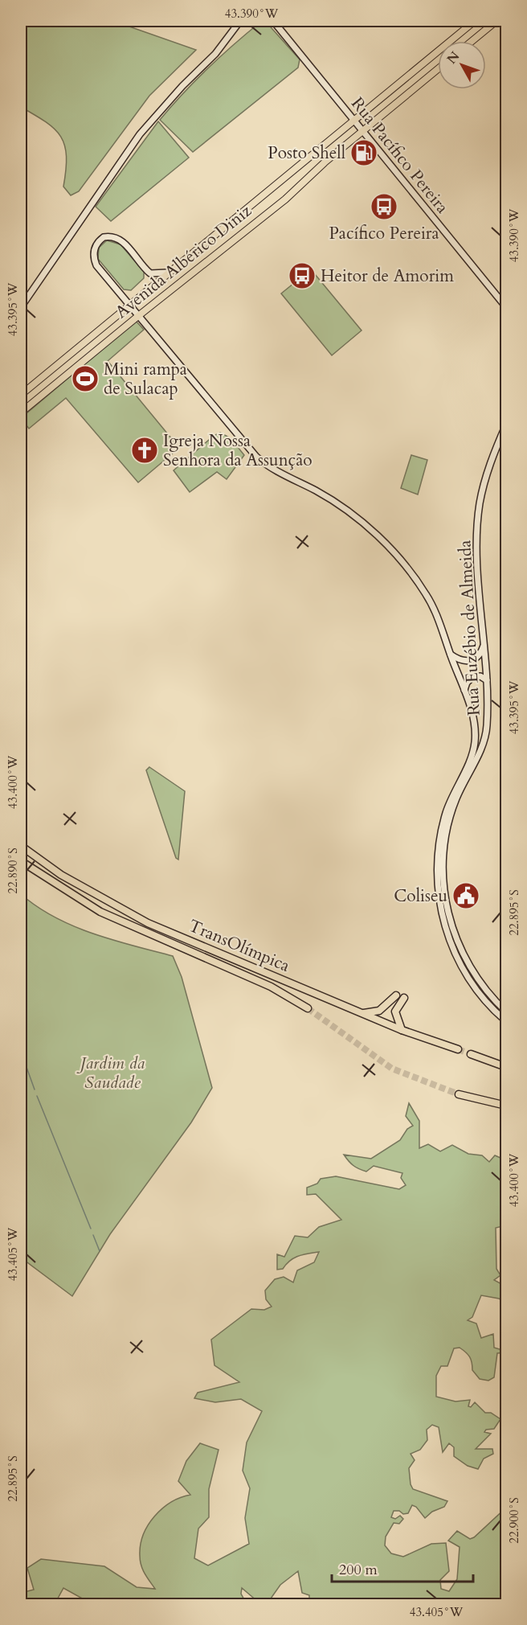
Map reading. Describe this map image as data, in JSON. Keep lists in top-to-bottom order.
{
  "streets": {
    "highway": ["TransOlímpica"],
    "main road": ["Rua Pacífico Pereira", "Avenida Albérico Diniz", "Rua Euzébio de Almeida"]
  },
  "crossings": [
    ["Rua Pacífico Pereira", "Avenida Albérico Diniz"]
  ],
  "parks": ["Jardim da Saudade"],
  "places": {
    "fuel station": ["Posto Shell"],
    "bus stop": ["Pacífico Pereira", "Heitor de Amorim"],
    "sports": ["Mini rampa de Sulacap"],
    "church": ["Igreja Nossa Senhora da Assunção"],
    "public building": ["Coliseu"]
  },
  "scale_bar": "200 m",
  "north": "top left",
  "coordinates": [
    "43.390°W",
    "43.395°W",
    "43.400°W",
    "22.890°S",
    "22.895°S",
    "43.405°W",
    "22.900°S"
  ]
}
